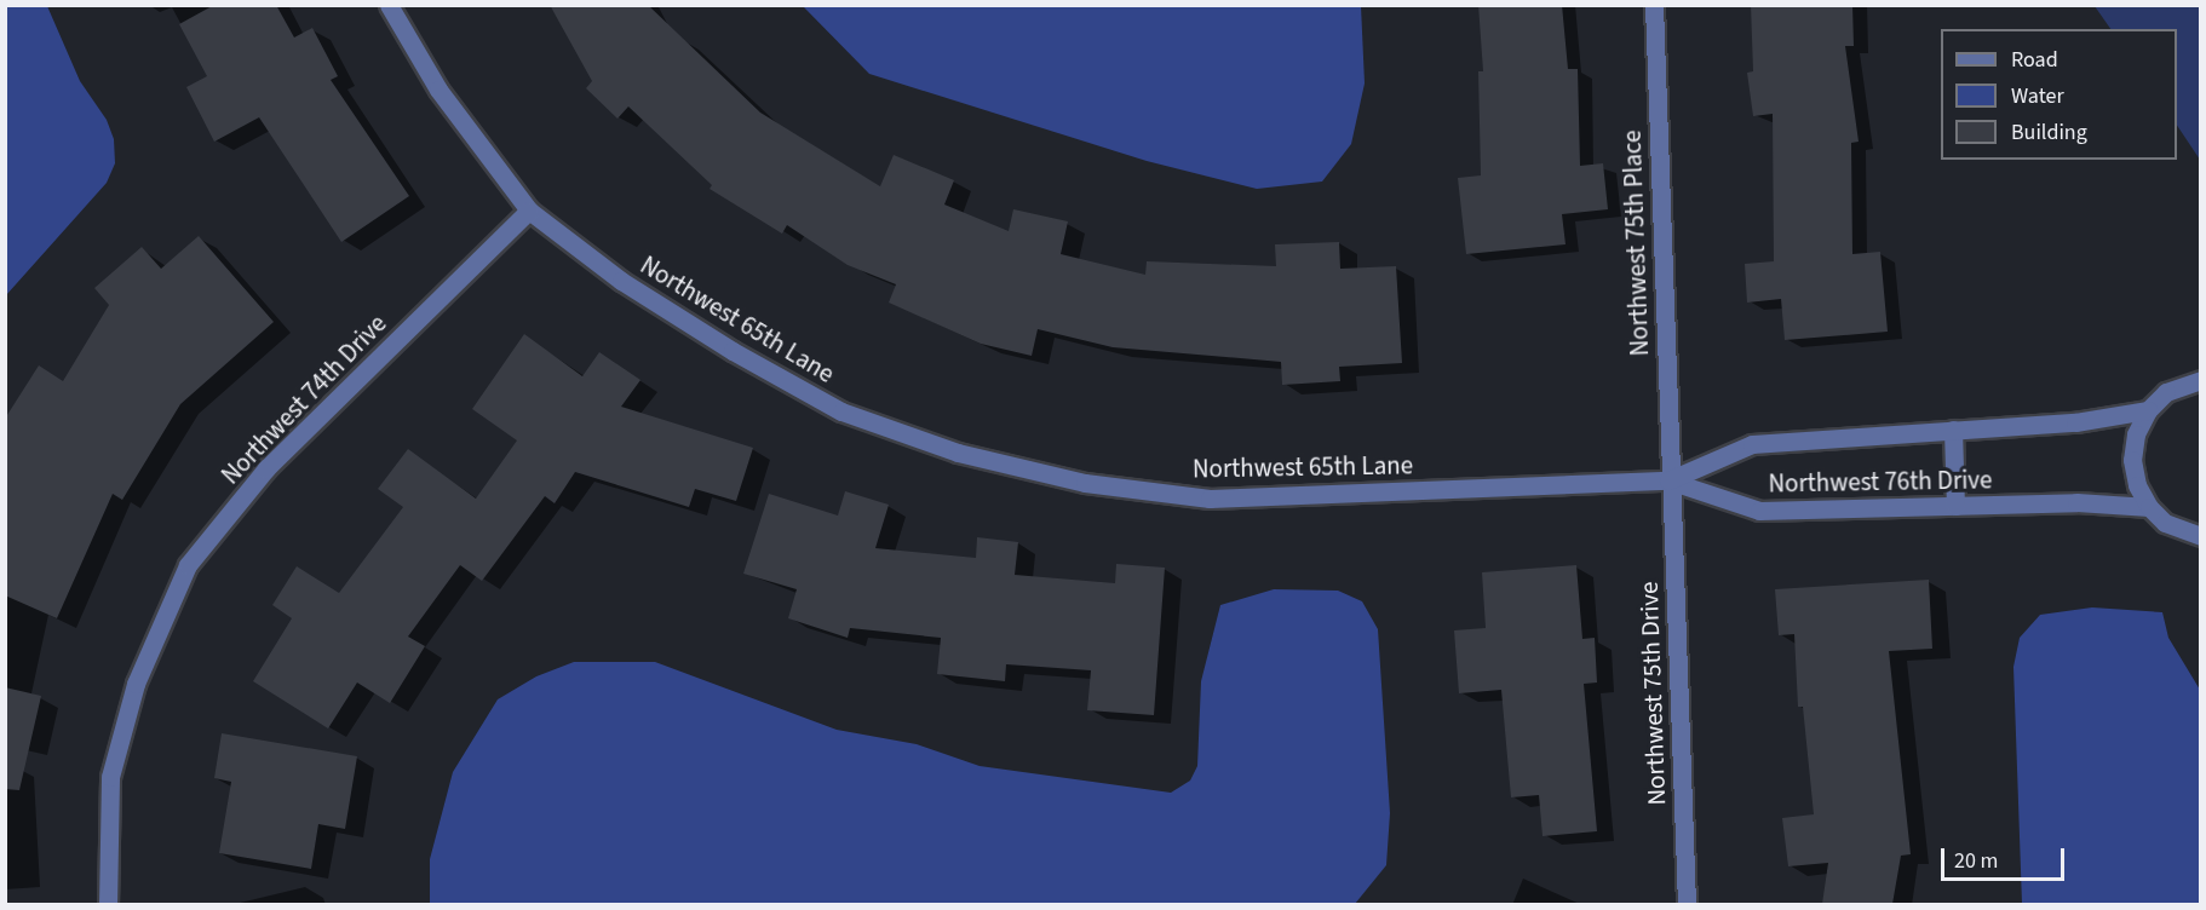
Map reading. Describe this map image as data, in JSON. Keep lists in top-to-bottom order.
{
  "streets": {
    "street": [
      "Northwest 75th Place",
      "Northwest 65th Lane",
      "Northwest 74th Drive",
      "Northwest 76th Drive",
      "Northwest 75th Drive"
    ]
  },
  "crossings": [
    ["Northwest 75th Place", "Northwest 65th Lane"],
    ["Northwest 75th Place", "Northwest 76th Drive"],
    ["Northwest 75th Place", "Northwest 75th Drive"],
    ["Northwest 65th Lane", "Northwest 74th Drive"],
    ["Northwest 65th Lane", "Northwest 76th Drive"],
    ["Northwest 65th Lane", "Northwest 75th Drive"],
    ["Northwest 76th Drive", "Northwest 75th Drive"]
  ],
  "legend": ["Road", "Water", "Building"],
  "scale_bar": "20 m"
}
